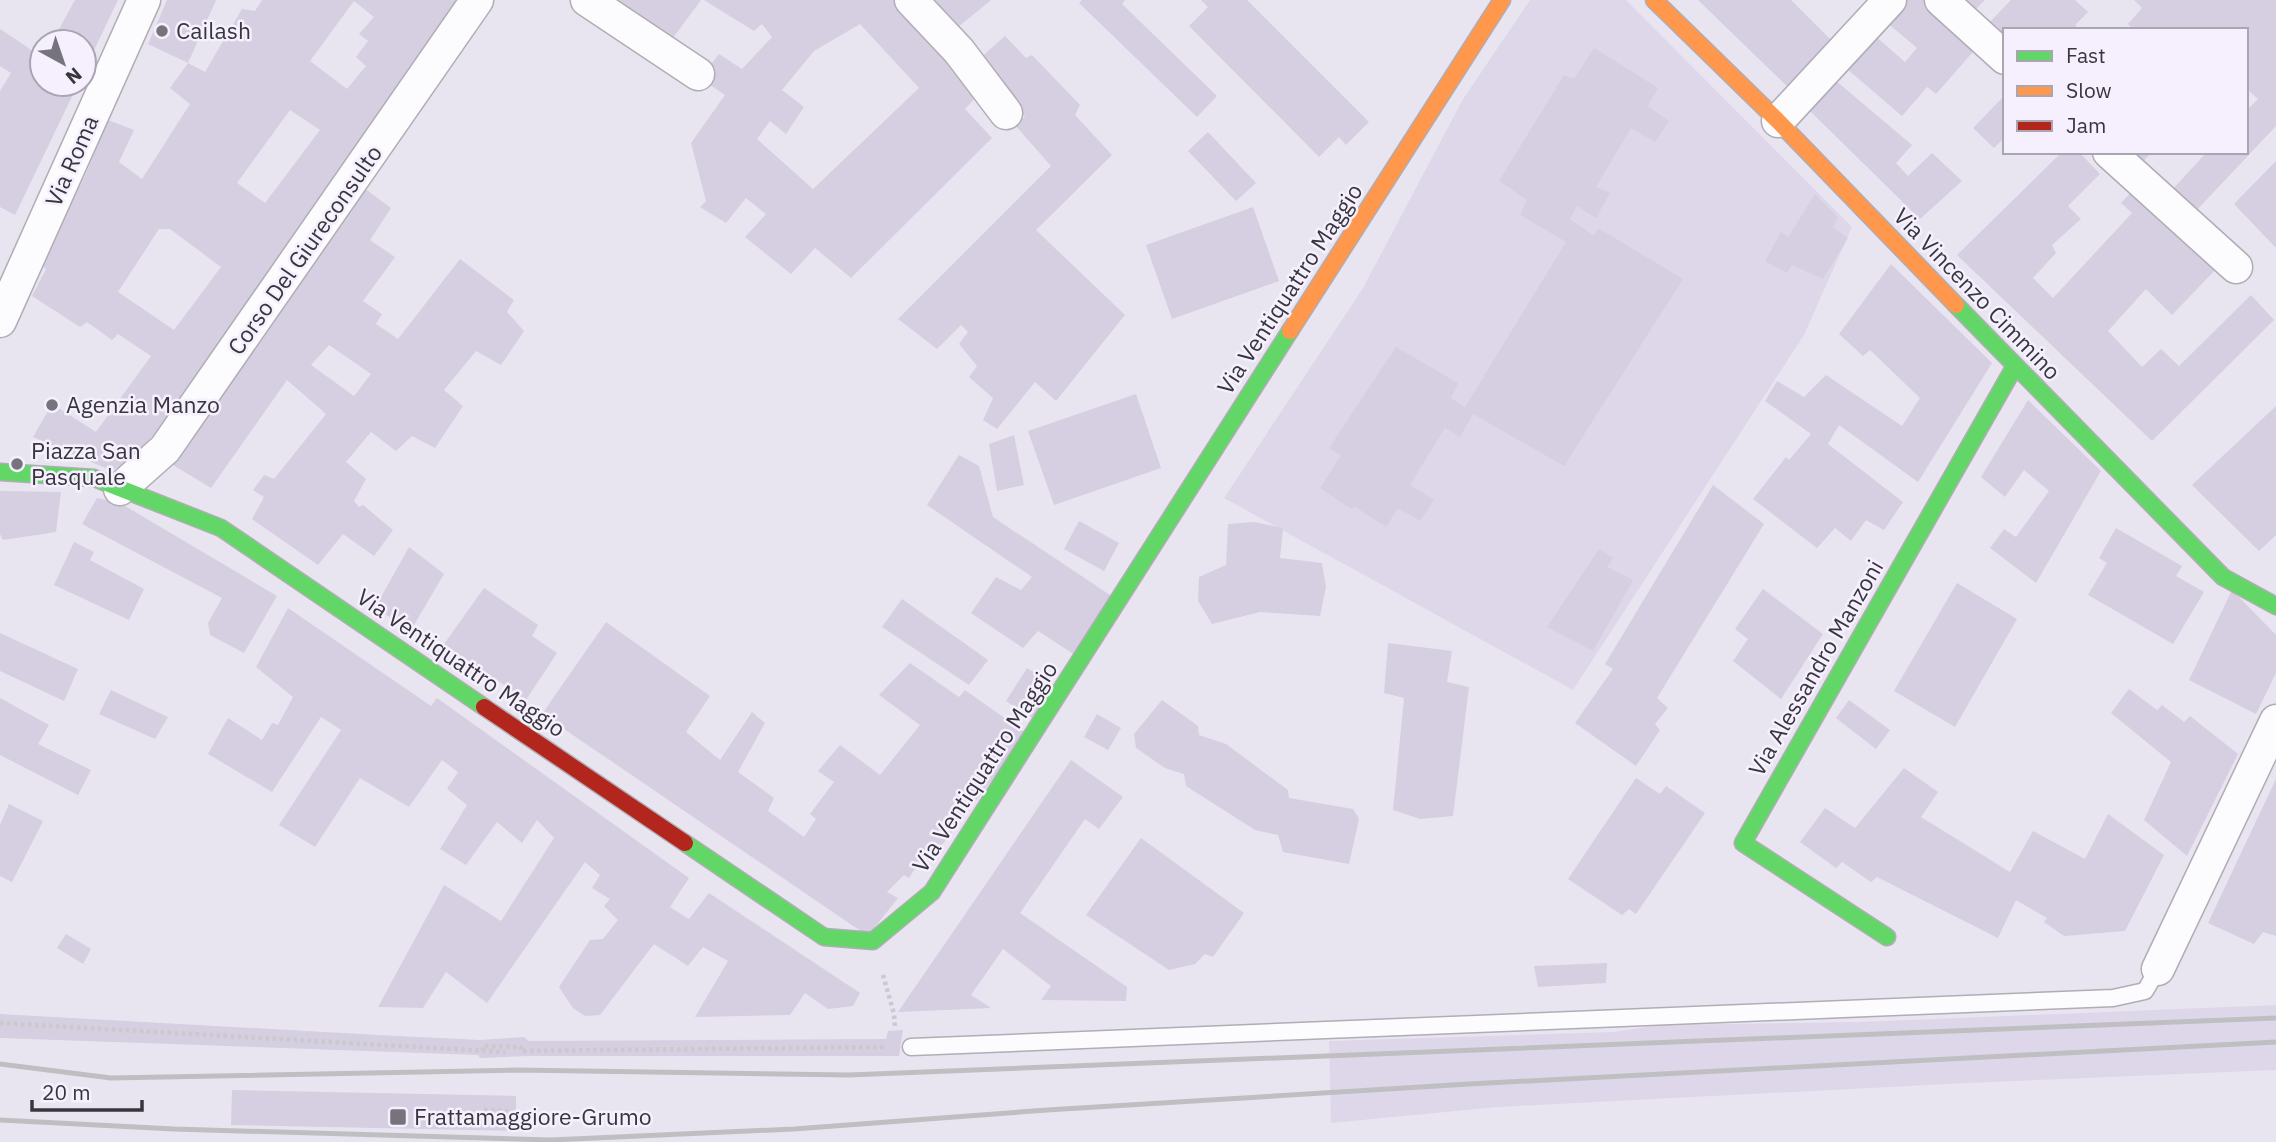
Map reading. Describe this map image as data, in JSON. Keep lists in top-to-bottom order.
{
  "streets": {
    "street": [
      "Via Roma",
      "Corso Del Giureconsulto",
      "Via Ventiquattro Maggio",
      "Via Vincenzo Cimmino",
      "Via Alessandro Manzoni"
    ]
  },
  "crossings": [
    ["Corso Del Giureconsulto", "Via Ventiquattro Maggio"],
    ["Via Vincenzo Cimmino", "Via Alessandro Manzoni"]
  ],
  "places": {
    "other": ["Cailash", "Agenzia Manzo", "Piazza San Pasquale"],
    "transit": ["Frattamaggiore-Grumo"]
  },
  "legend": ["Fast", "Slow", "Jam"],
  "scale_bar": "20 m",
  "north": "bottom right"
}
